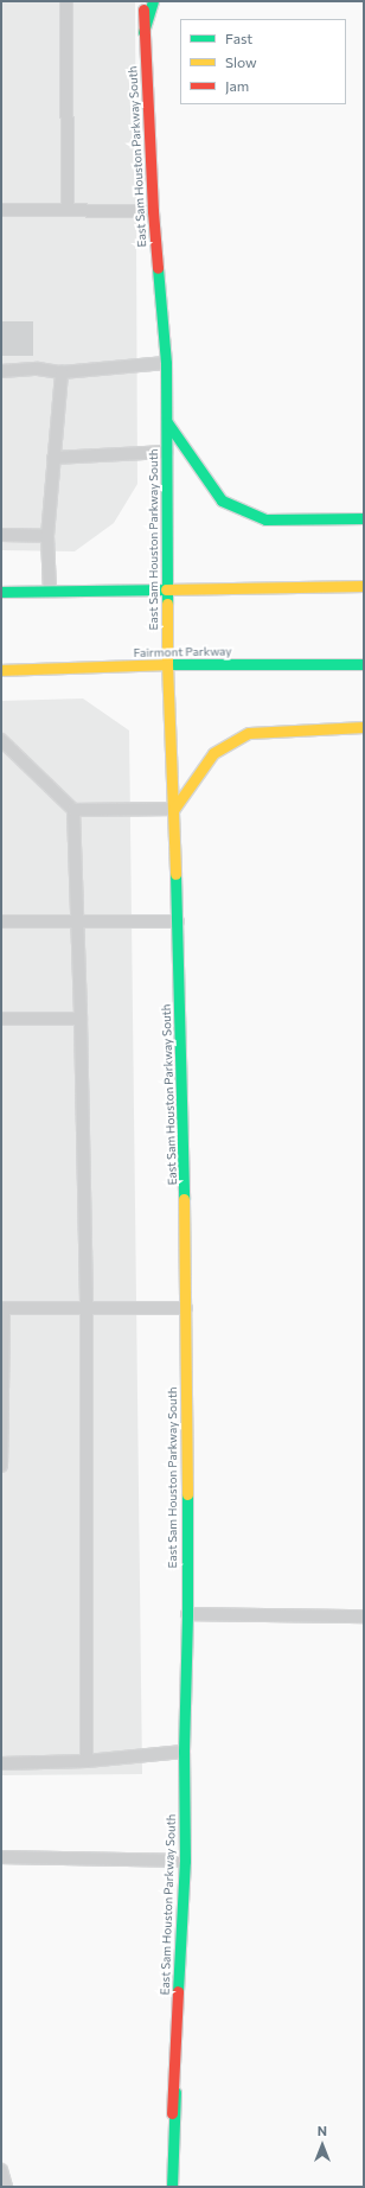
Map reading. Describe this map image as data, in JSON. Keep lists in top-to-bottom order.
{
  "streets": {
    "main road": ["East Sam Houston Parkway South", "Fairmont Parkway"]
  },
  "crossings": [
    ["East Sam Houston Parkway South", "Fairmont Parkway"]
  ],
  "legend": ["Fast", "Slow", "Jam"],
  "north": "top"
}
